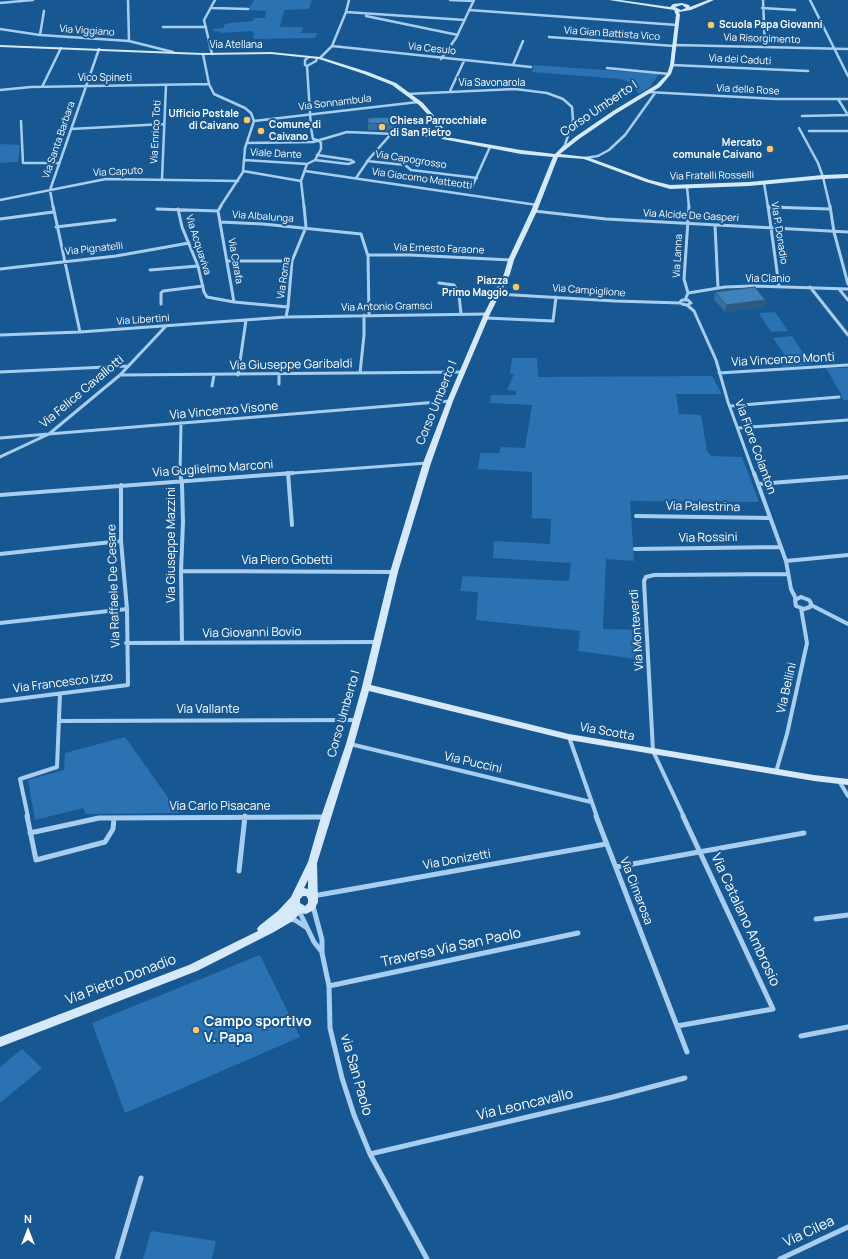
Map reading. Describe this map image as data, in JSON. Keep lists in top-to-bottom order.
{
  "streets": {
    "main road": [
      "Via Atellana",
      "Corso Umberto I",
      "Via Fratelli Rosselli",
      "Via Scotta",
      "Via Pietro Donadio"
    ],
    "street": [
      "Via Viggiano",
      "Via Gian Battista Vico",
      "Via Risorgimento",
      "Via Cesulo",
      "Via dei Caduti",
      "Vico Spineti",
      "Via Savonarola",
      "Via delle Rose",
      "Via Sonnambula",
      "Via Enrico Toti",
      "Via Santa Barbara",
      "Viale Dante",
      "Via Capogrosso",
      "Via Caputo",
      "Via Giacomo Matteotti",
      "Via Alcide De Gasperi",
      "Via Albalunga",
      "Via P. Donadio",
      "Via Acquaviva",
      "Via Pignatelli",
      "Via Ernesto Faraone",
      "Via Lanna",
      "Via Carafa",
      "Via Roma",
      "Via Clanio",
      "Via Campiglione",
      "Via Antonio Gramsci",
      "Via Libertini",
      "Via Vincenzo Monti",
      "Via Giuseppe Garibaldi",
      "Via Felice Cavallotti",
      "Via Vincenzo Visone",
      "Via Fiore Colanton",
      "Via Guglielmo Marconi",
      "Via Palestrina",
      "Via Rossini",
      "Via Giuseppe Mazzini",
      "Via Piero Gobetti",
      "Via Raffaele De Cesare",
      "Via Monteverdi",
      "Via Giovanni Bovio",
      "Via Francesco Izzo",
      "Via Bellini",
      "Via Vallante",
      "Via Puccini",
      "Via Carlo Pisacane",
      "Via Donizetti",
      "Via Cimarosa",
      "Via Catalano Ambrosio",
      "Traversa Via San Paolo",
      "via San Paolo",
      "Via Leoncavallo",
      "Via Cilea"
    ]
  },
  "crossings": [
    ["Via Viggiano", "Via Atellana"],
    ["Via Gian Battista Vico", "Via Risorgimento"],
    ["Via Gian Battista Vico", "Corso Umberto I"],
    ["Via Risorgimento", "Corso Umberto I"],
    ["Via Atellana", "Via Savonarola"],
    ["Via Atellana", "Via Sonnambula"],
    ["Via Atellana", "Via Santa Barbara"],
    ["Via Atellana", "Via Fratelli Rosselli"],
    ["Via Cesulo", "Via Savonarola"],
    ["Via dei Caduti", "Corso Umberto I"],
    ["Vico Spineti", "Via Enrico Toti"],
    ["Vico Spineti", "Via Santa Barbara"],
    ["Via Savonarola", "Corso Umberto I"],
    ["Via Savonarola", "Via Fratelli Rosselli"],
    ["Via delle Rose", "Corso Umberto I"],
    ["Corso Umberto I", "Via Fratelli Rosselli"],
    ["Corso Umberto I", "Via Giacomo Matteotti"],
    ["Corso Umberto I", "Via Alcide De Gasperi"],
    ["Corso Umberto I", "Via Ernesto Faraone"],
    ["Corso Umberto I", "Via Campiglione"],
    ["Corso Umberto I", "Via Antonio Gramsci"],
    ["Corso Umberto I", "Via Giuseppe Garibaldi"],
    ["Corso Umberto I", "Via Vincenzo Visone"],
    ["Corso Umberto I", "Via Guglielmo Marconi"],
    ["Corso Umberto I", "Via Piero Gobetti"],
    ["Corso Umberto I", "Via Giovanni Bovio"],
    ["Corso Umberto I", "Via Vallante"],
    ["Corso Umberto I", "Via Scotta"],
    ["Corso Umberto I", "Via Puccini"],
    ["Corso Umberto I", "Via Carlo Pisacane"],
    ["Corso Umberto I", "Via Donizetti"],
    ["Corso Umberto I", "Via Pietro Donadio"],
    ["Via Enrico Toti", "Via Caputo"],
    ["Via Santa Barbara", "Via Caputo"],
    ["Via Santa Barbara", "Via Pignatelli"],
    ["Via Santa Barbara", "Via Libertini"],
    ["Viale Dante", "Via Roma"],
    ["Via Fratelli Rosselli", "Via P. Donadio"],
    ["Via Fratelli Rosselli", "Via Lanna"],
    ["Via Giacomo Matteotti", "Via Alcide De Gasperi"],
    ["Via Giacomo Matteotti", "Via Roma"],
    ["Via Alcide De Gasperi", "Via P. Donadio"],
    ["Via Alcide De Gasperi", "Via Lanna"],
    ["Via Albalunga", "Via Ernesto Faraone"],
    ["Via Albalunga", "Via Carafa"],
    ["Via Albalunga", "Via Roma"],
    ["Via P. Donadio", "Via Clanio"],
    ["Via Acquaviva", "Via Pignatelli"],
    ["Via Acquaviva", "Via Carafa"],
    ["Via Lanna", "Via Clanio"],
    ["Via Lanna", "Via Fiore Colanton"],
    ["Via Roma", "Via Antonio Gramsci"],
    ["Via Roma", "Via Libertini"],
    ["Via Campiglione", "Via Antonio Gramsci"],
    ["Via Campiglione", "Via Fiore Colanton"],
    ["Via Antonio Gramsci", "Via Libertini"],
    ["Via Libertini", "Via Felice Cavallotti"],
    ["Via Vincenzo Monti", "Via Fiore Colanton"],
    ["Via Giuseppe Garibaldi", "Via Felice Cavallotti"],
    ["Via Felice Cavallotti", "Via Vincenzo Visone"],
    ["Via Vincenzo Visone", "Via Giuseppe Mazzini"],
    ["Via Fiore Colanton", "Via Palestrina"],
    ["Via Fiore Colanton", "Via Rossini"],
    ["Via Fiore Colanton", "Via Monteverdi"],
    ["Via Fiore Colanton", "Via Bellini"],
    ["Via Guglielmo Marconi", "Via Giuseppe Mazzini"],
    ["Via Guglielmo Marconi", "Via Raffaele De Cesare"],
    ["Via Giuseppe Mazzini", "Via Piero Gobetti"],
    ["Via Giuseppe Mazzini", "Via Giovanni Bovio"],
    ["Via Raffaele De Cesare", "Via Giovanni Bovio"],
    ["Via Raffaele De Cesare", "Via Francesco Izzo"],
    ["Via Monteverdi", "Via Scotta"],
    ["Via Monteverdi", "Via Catalano Ambrosio"],
    ["Via Bellini", "Via Scotta"],
    ["Via Scotta", "Via Cimarosa"],
    ["Via Scotta", "Via Catalano Ambrosio"],
    ["Via Puccini", "Via Cimarosa"],
    ["Via Donizetti", "Via Cimarosa"],
    ["Via Cimarosa", "Via Catalano Ambrosio"],
    ["Traversa Via San Paolo", "via San Paolo"],
    ["via San Paolo", "Via Leoncavallo"]
  ],
  "places": [
    "Scuola Papa Giovanni",
    "Ufficio Postale di Caivano",
    "Chiesa Parrocchiale di San Pietro",
    "Comune di Caivano",
    "Mercato comunale Caivano",
    "Piazza Primo Maggio",
    "Campo sportivo V. Papa"
  ],
  "north": "top"
}
